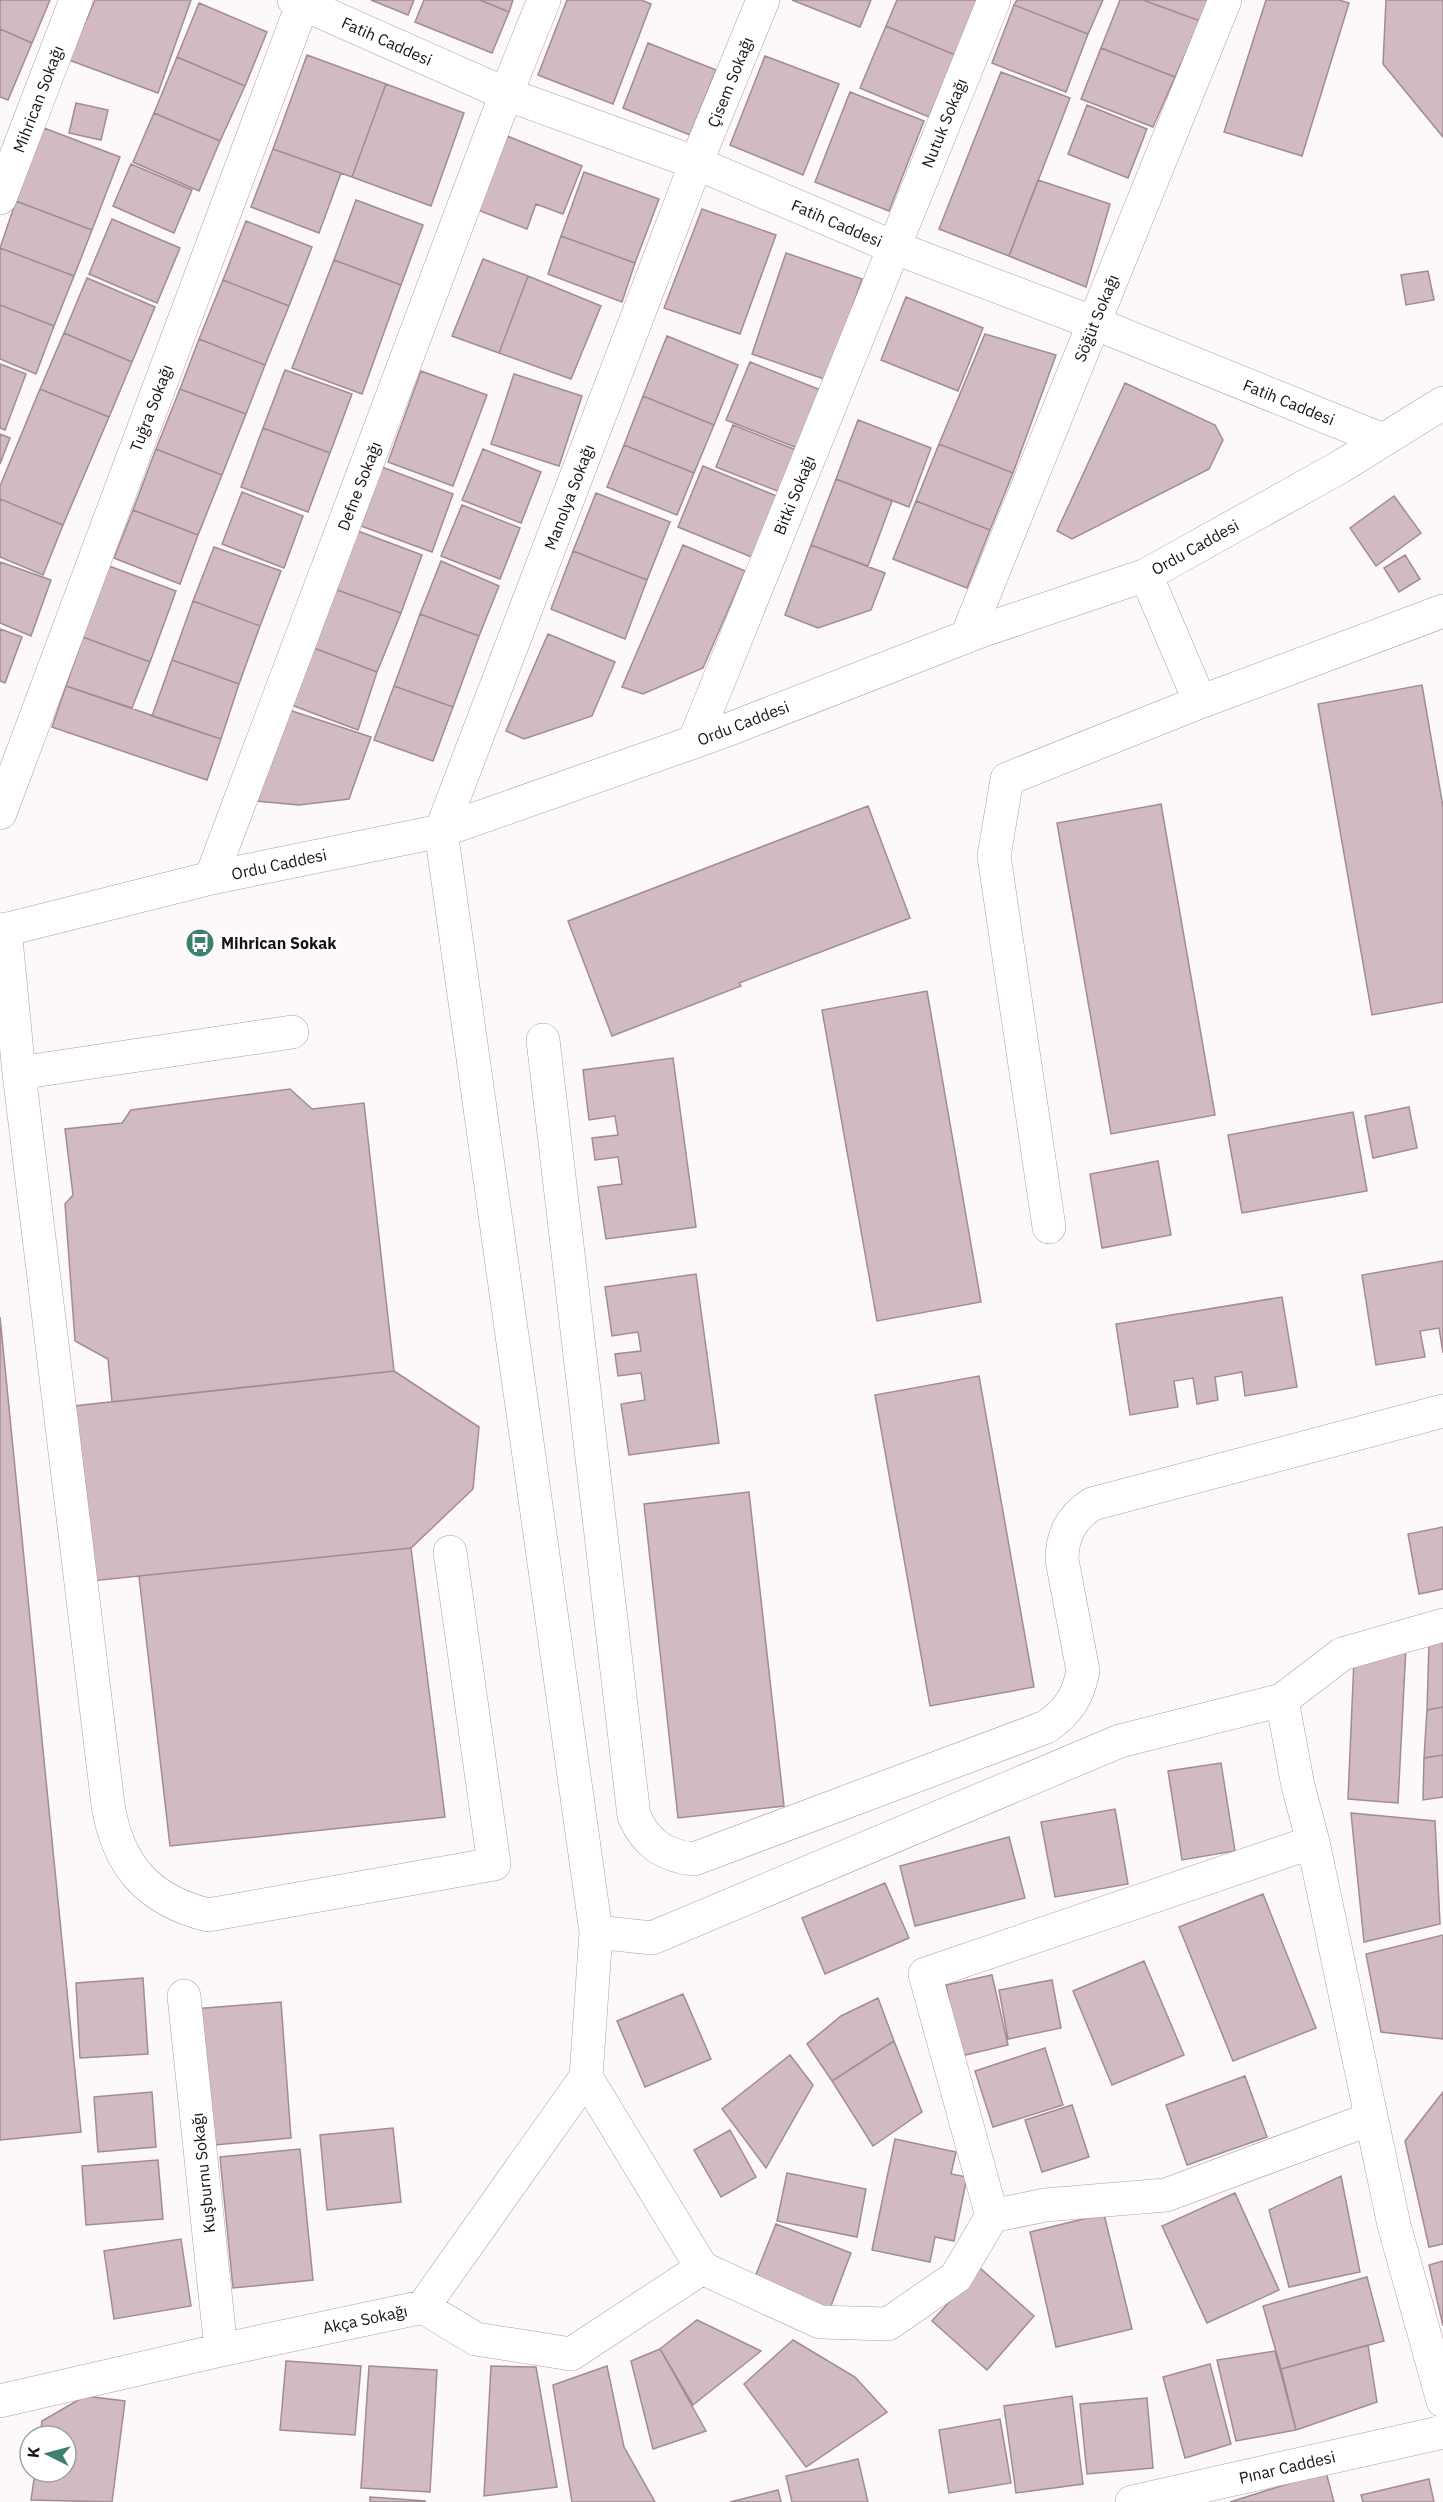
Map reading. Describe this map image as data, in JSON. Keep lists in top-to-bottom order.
{
  "streets": {
    "street": [
      "Fatih Caddesi",
      "Çisem Sokağı",
      "Mihrican Sokağı",
      "Nutuk Sokağı",
      "Söğüt Sokağı",
      "Tuğra Sokağı",
      "Defne Sokağı",
      "Bitki Sokağı",
      "Manolya Sokağı",
      "Ordu Caddesi",
      "Kuşburnu Sokağı",
      "Akça Sokağı",
      "Pınar Caddesi"
    ]
  },
  "crossings": [
    ["Fatih Caddesi", "Çisem Sokağı"],
    ["Fatih Caddesi", "Nutuk Sokağı"],
    ["Fatih Caddesi", "Söğüt Sokağı"],
    ["Fatih Caddesi", "Tuğra Sokağı"],
    ["Fatih Caddesi", "Defne Sokağı"],
    ["Fatih Caddesi", "Bitki Sokağı"],
    ["Fatih Caddesi", "Manolya Sokağı"],
    ["Fatih Caddesi", "Ordu Caddesi"],
    ["Çisem Sokağı", "Manolya Sokağı"],
    ["Nutuk Sokağı", "Bitki Sokağı"],
    ["Söğüt Sokağı", "Ordu Caddesi"],
    ["Defne Sokağı", "Ordu Caddesi"],
    ["Bitki Sokağı", "Ordu Caddesi"],
    ["Manolya Sokağı", "Ordu Caddesi"],
    ["Kuşburnu Sokağı", "Akça Sokağı"]
  ],
  "places": {
    "bus stop": ["Mihrican Sokak"]
  },
  "north": "left"
}
